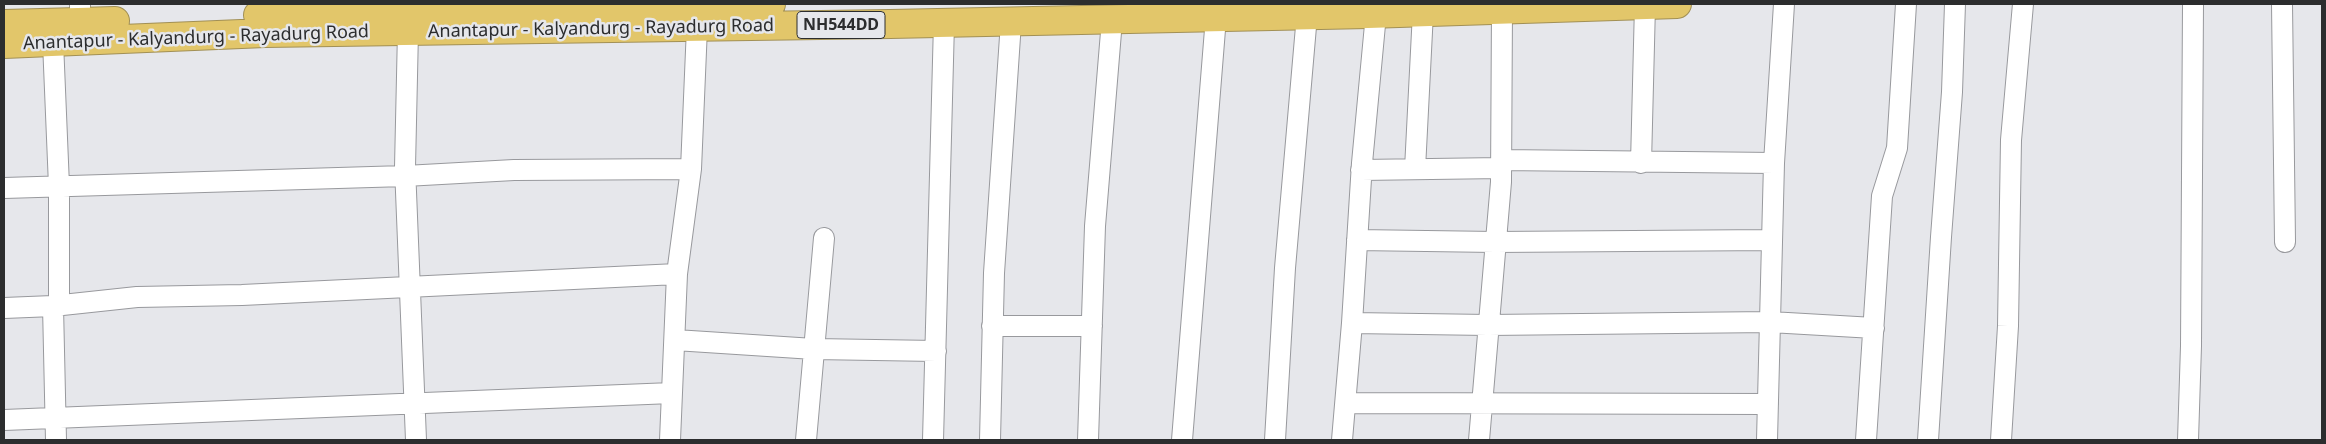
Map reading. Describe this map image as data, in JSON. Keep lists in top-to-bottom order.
{
  "streets": {
    "highway": ["NH544DD", "Anantapur - Kalyandurg - Rayadurg Road"]
  }
}
